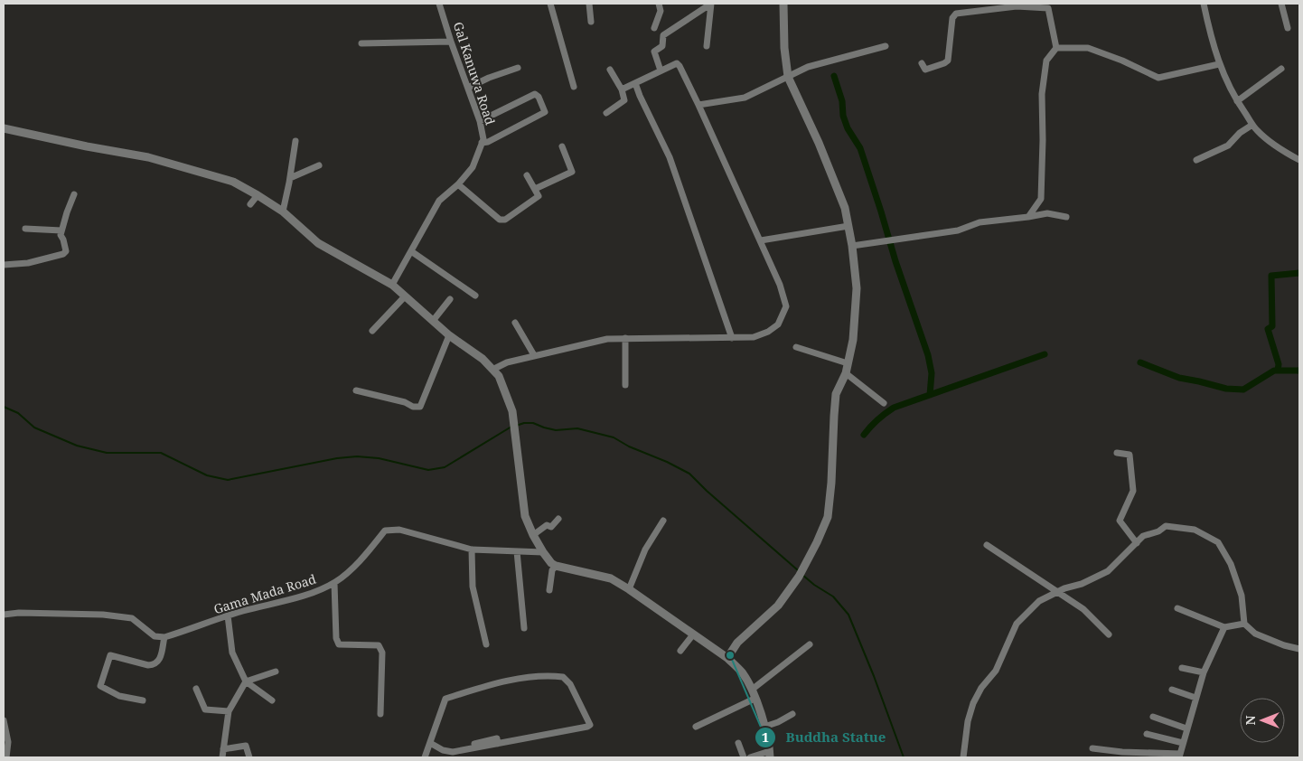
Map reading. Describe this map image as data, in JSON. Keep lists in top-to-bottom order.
{
  "streets": {
    "street": ["Gal Kanuwa Road", "Gama Mada Road"]
  },
  "places": ["Buddha Statue"],
  "north": "left"
}
